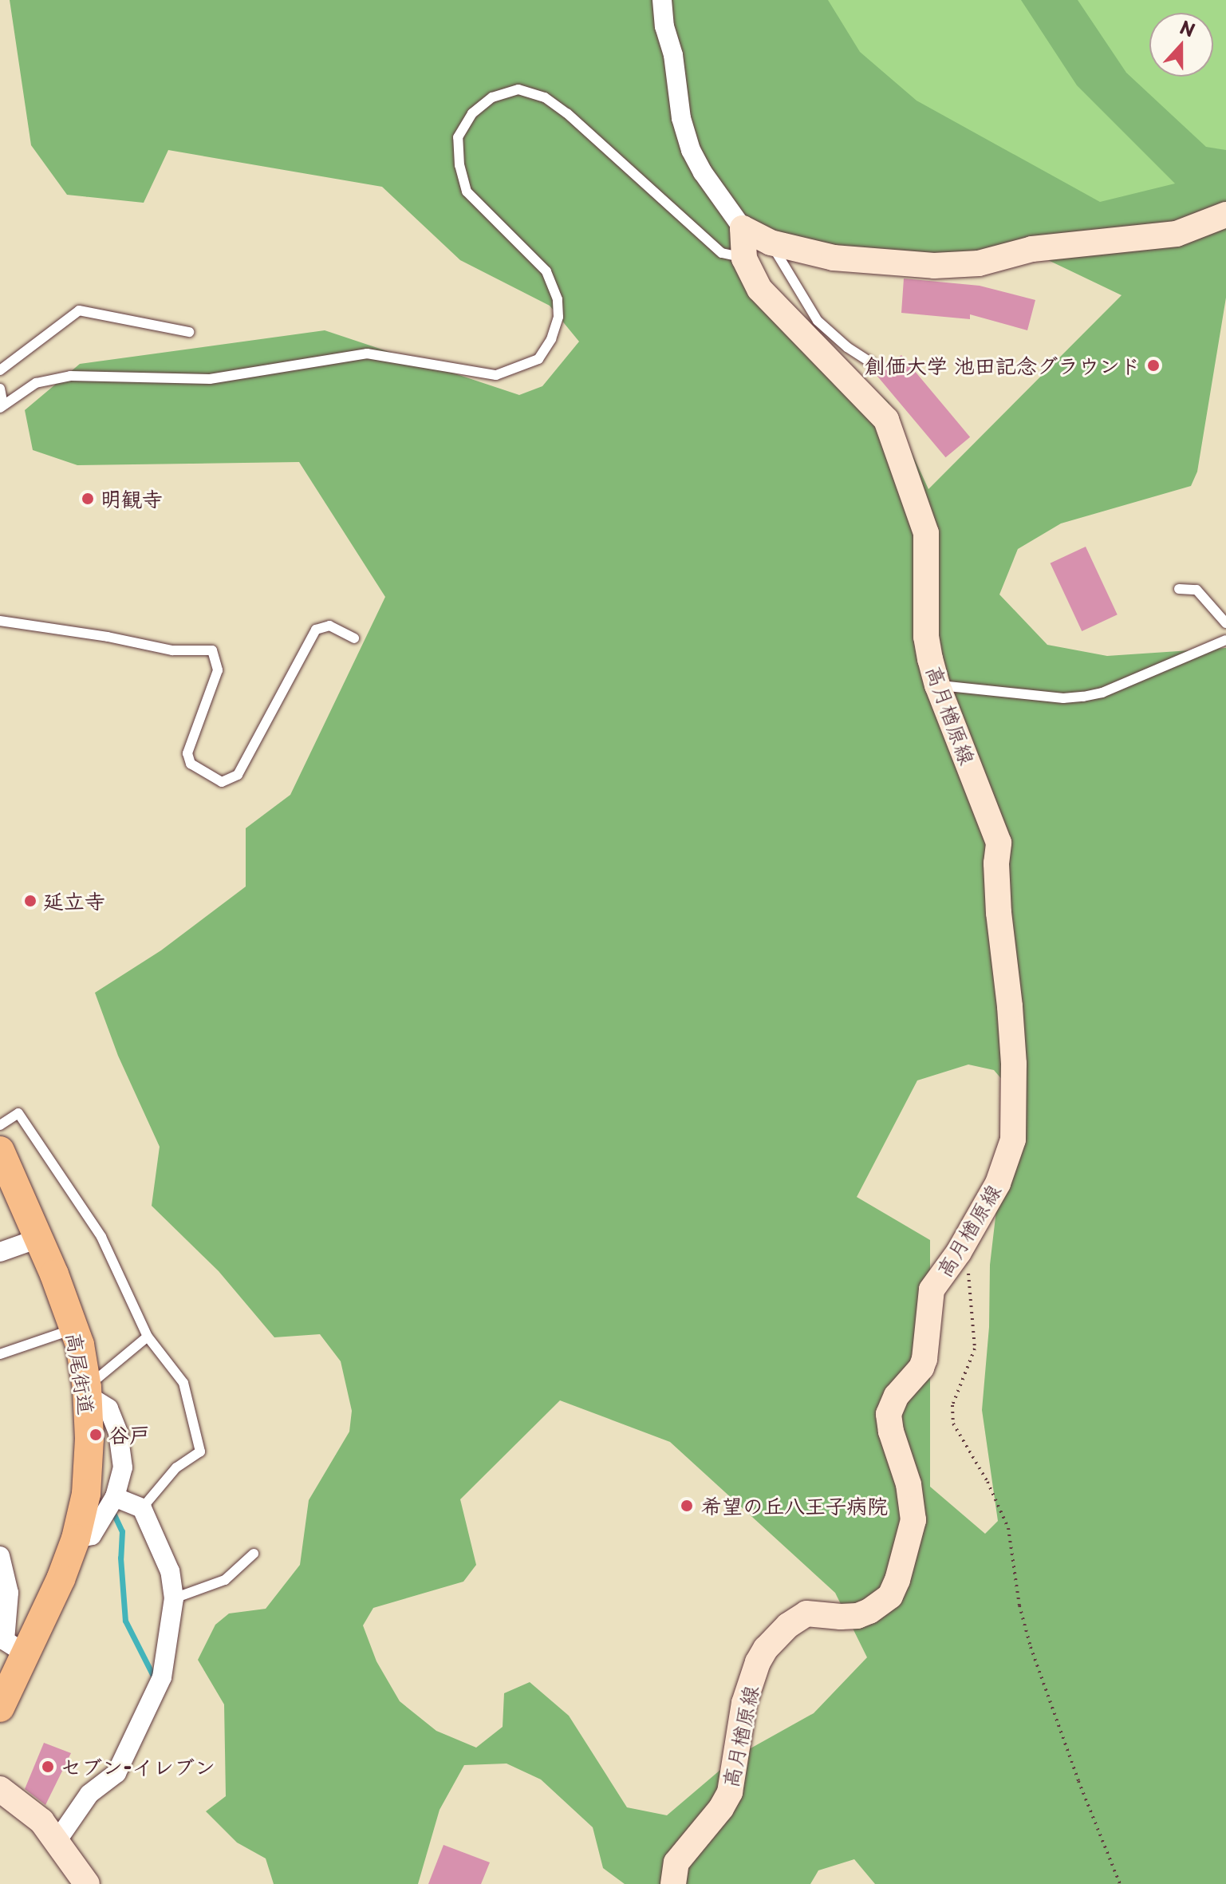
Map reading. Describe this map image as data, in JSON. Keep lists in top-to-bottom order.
{
  "streets": {
    "main road": ["高月楢原線", "高尾街道"]
  },
  "places": [
    "創価大学 池田記念グラウンド",
    "明観寺",
    "延立寺",
    "谷戸",
    "希望の丘八王子病院",
    "セブン-イレブン"
  ],
  "north": "top"
}
